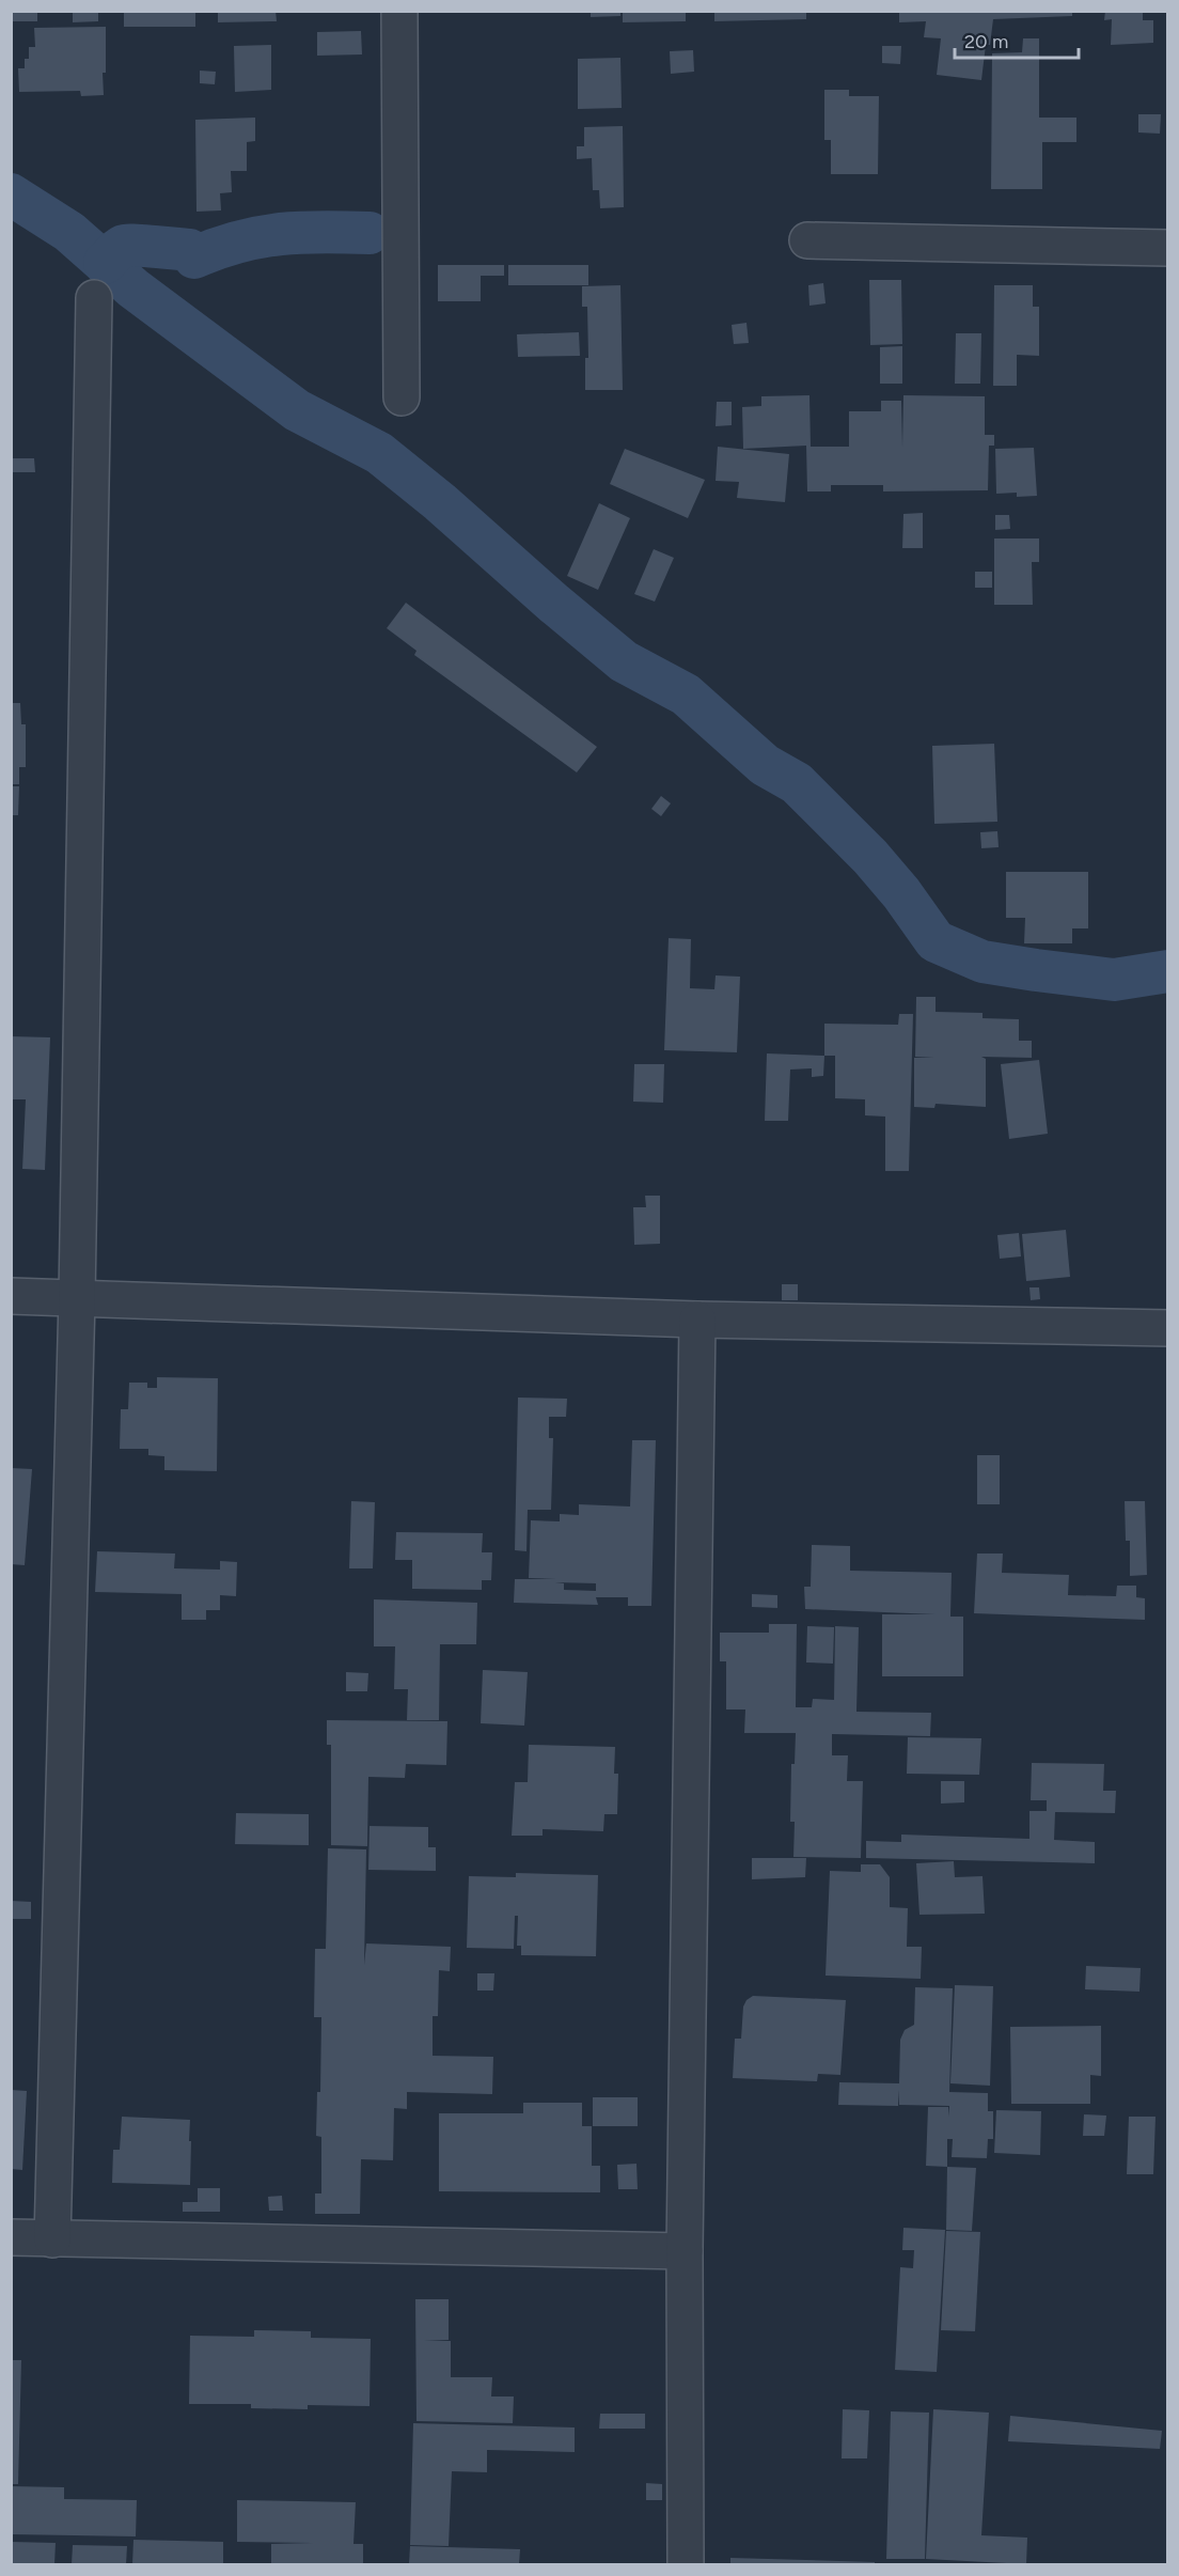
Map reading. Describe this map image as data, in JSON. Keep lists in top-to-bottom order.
{
  "scale_bar": "20 m"
}
